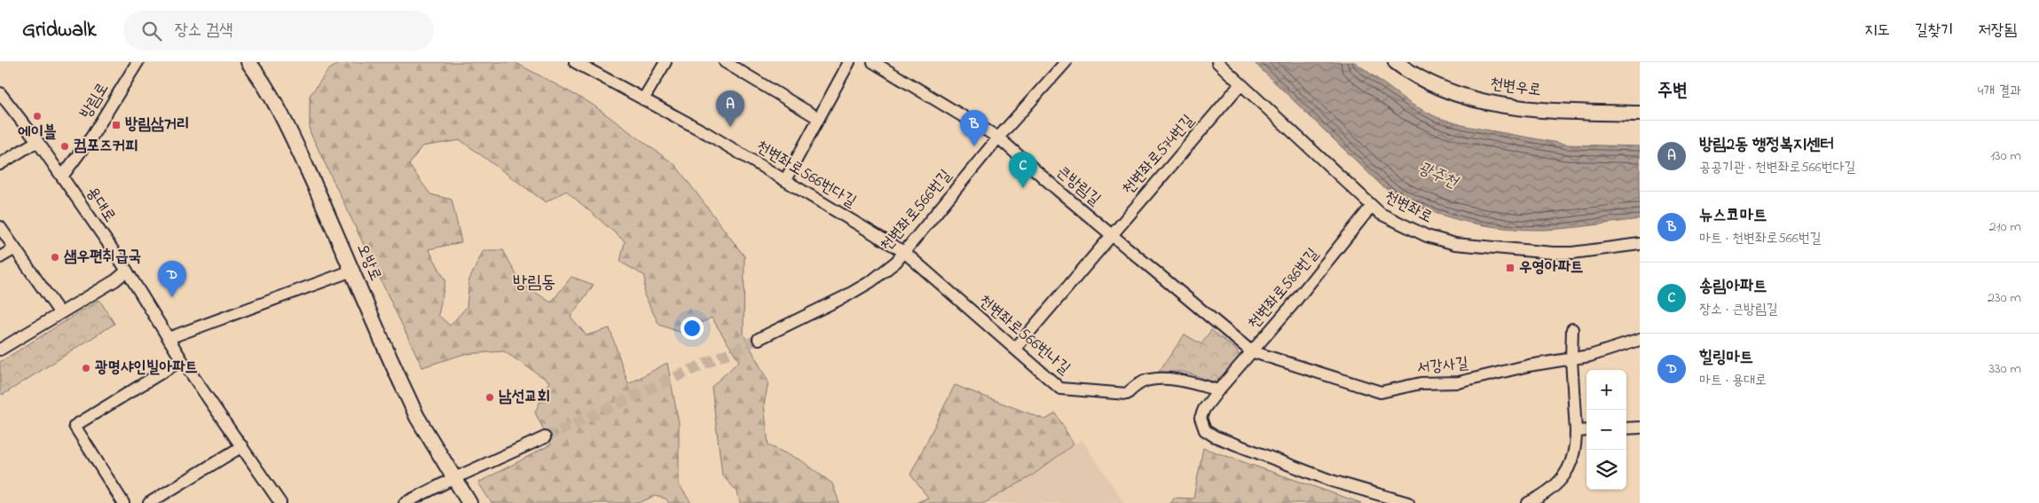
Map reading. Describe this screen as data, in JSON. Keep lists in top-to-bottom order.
{
  "streets": {
    "main road": ["천변우로", "오방로"],
    "street": [
      "방림로",
      "천변좌로574번길",
      "천변좌로566번다길",
      "큰방림길",
      "용대로",
      "천변좌로",
      "천변좌로566번길",
      "천변좌로586번길",
      "천변좌로566번나길",
      "서강사길"
    ]
  },
  "crossings": [
    ["방림로", "용대로"],
    ["천변좌로574번길", "큰방림길"],
    ["천변좌로574번길", "천변좌로"],
    ["천변좌로574번길", "천변좌로566번나길"],
    ["천변좌로566번다길", "천변좌로566번길"],
    ["천변좌로566번다길", "천변좌로566번나길"],
    ["큰방림길", "천변좌로566번길"],
    ["큰방림길", "천변좌로586번길"],
    ["큰방림길", "서강사길"],
    ["천변좌로", "천변좌로586번길"],
    ["천변좌로566번길", "천변좌로566번나길"],
    ["천변좌로586번길", "천변좌로566번나길"],
    ["천변좌로586번길", "서강사길"]
  ],
  "districts": ["방림동"],
  "water": ["광주천"],
  "places": {
    "other": [
      "에이블",
      "컴포즈커피",
      "샘우편취급국",
      "광명샤인빌아파트",
      "남선교회"
    ],
    "transit": ["방림삼거리", "우영아파트"]
  },
  "page": {
    "header": "Gridwalk",
    "search": "장소 검색",
    "nav": ["지도", "길찾기", "저장됨"],
    "heading": ["주변", "4개 결과"],
    "pins": [
      "A",
      "B",
      "C",
      "D"
    ],
    "list": [
      {
        "mark": "A",
        "name": "방림2동 행정복지센터",
        "note": "공공기관 · 천변좌로566번다길",
        "value": "130 m"
      },
      {
        "mark": "B",
        "name": "뉴스코마트",
        "note": "마트 · 천변좌로566번길",
        "value": "210 m"
      },
      {
        "mark": "C",
        "name": "송림아파트",
        "note": "장소 · 큰방림길",
        "value": "230 m"
      },
      {
        "mark": "D",
        "name": "힐링마트",
        "note": "마트 · 용대로",
        "value": "330 m"
      }
    ],
    "map_buttons": ["+", "−"]
  }
}
